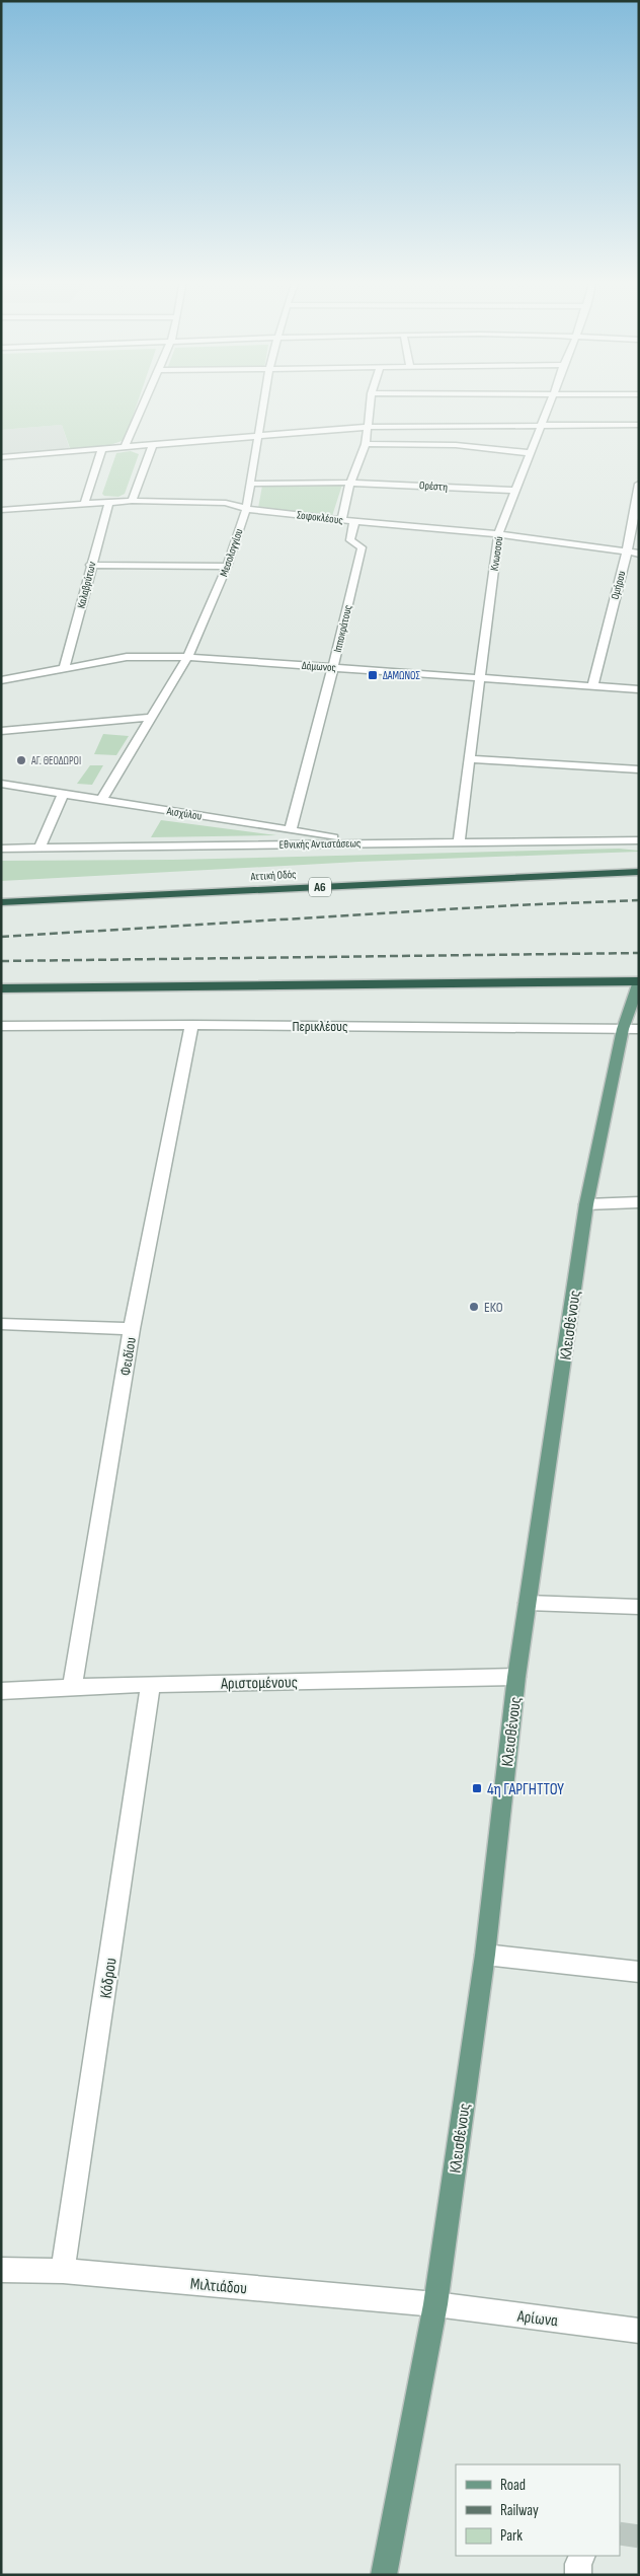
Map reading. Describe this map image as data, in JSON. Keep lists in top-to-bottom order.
{
  "streets": {
    "highway": ["Αττική Οδός", "Α6"],
    "main road": ["Κλεισθένους"],
    "street": [
      "Ορέστη",
      "Σοφοκλέους",
      "Μεσολογγίου",
      "Κνωσσού",
      "Καλαβρύτων",
      "Ομήρου",
      "Ιπποκράτους",
      "Δάμωνος",
      "Αισχύλου",
      "Εθνικής Αντιστάσεως",
      "Περικλέους",
      "Φειδίου",
      "Αριστομένους",
      "Κόδρου",
      "Μιλτιάδου",
      "Αρίωνα"
    ]
  },
  "crossings": [
    ["Ορέστη", "Μεσολογγίου"],
    ["Ορέστη", "Κνωσσού"],
    ["Σοφοκλέους", "Μεσολογγίου"],
    ["Σοφοκλέους", "Κνωσσού"],
    ["Σοφοκλέους", "Καλαβρύτων"],
    ["Σοφοκλέους", "Ομήρου"],
    ["Σοφοκλέους", "Ιπποκράτους"],
    ["Μεσολογγίου", "Δάμωνος"],
    ["Μεσολογγίου", "Αισχύλου"],
    ["Κνωσσού", "Δάμωνος"],
    ["Κνωσσού", "Εθνικής Αντιστάσεως"],
    ["Καλαβρύτων", "Δάμωνος"],
    ["Ομήρου", "Δάμωνος"],
    ["Ιπποκράτους", "Δάμωνος"],
    ["Ιπποκράτους", "Αισχύλου"],
    ["Αισχύλου", "Εθνικής Αντιστάσεως"],
    ["Περικλέους", "Κλεισθένους"],
    ["Περικλέους", "Φειδίου"],
    ["Κλεισθένους", "Αριστομένους"],
    ["Κλεισθένους", "Μιλτιάδου"],
    ["Κλεισθένους", "Αρίωνα"],
    ["Φειδίου", "Αριστομένους"],
    ["Αριστομένους", "Κόδρου"],
    ["Κόδρου", "Μιλτιάδου"],
    ["Μιλτιάδου", "Αρίωνα"]
  ],
  "places": {
    "transit": ["ΔΑΜΩΝΟΣ", "4η ΓΑΡΓΗΤΤΟΥ"],
    "other": ["ΑΓ. ΘΕΟΔΩΡΟΙ", "ΕΚΟ"]
  },
  "legend": ["Road", "Railway", "Park"]
}
